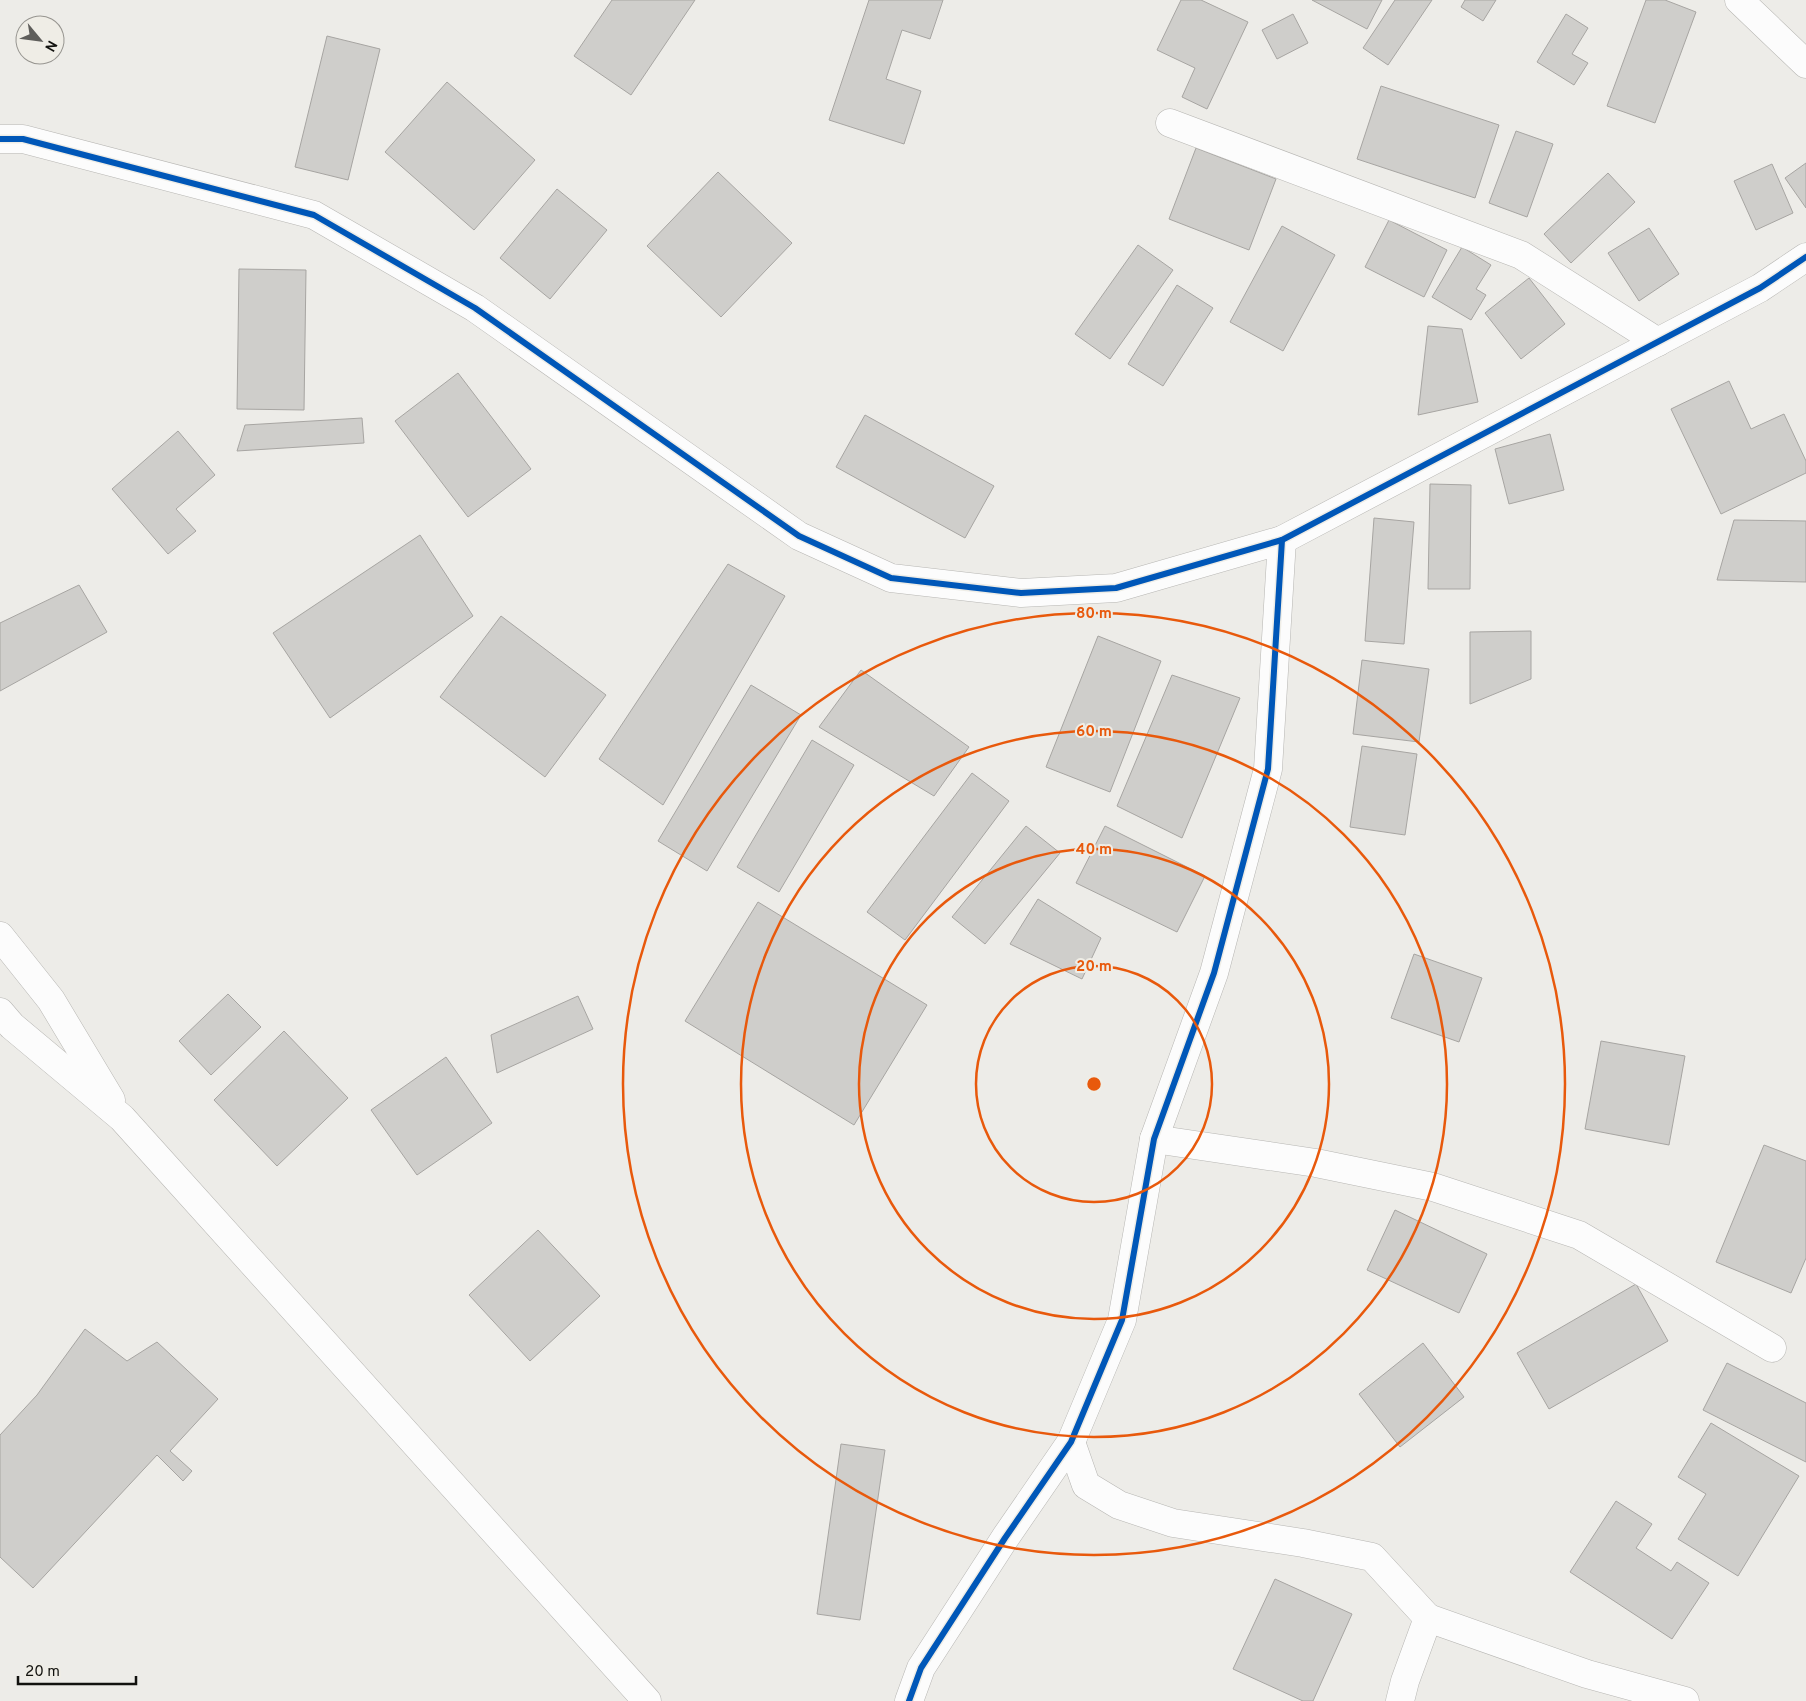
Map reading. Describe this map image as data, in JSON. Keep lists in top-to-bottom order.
{
  "scale_bar": "20 m",
  "north": "bottom right",
  "rings": [
    "80 m",
    "60 m",
    "40 m",
    "20 m"
  ]
}
